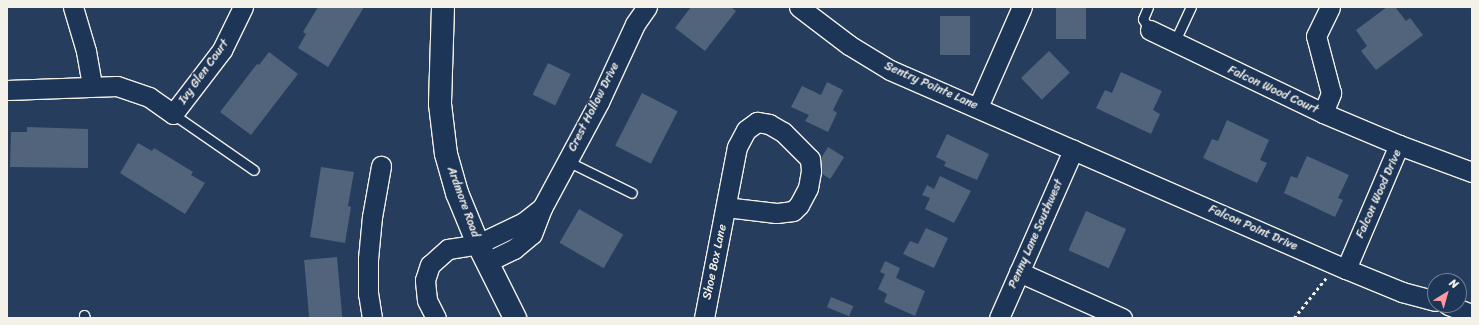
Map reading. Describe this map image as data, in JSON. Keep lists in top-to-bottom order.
{
  "streets": {
    "street": [
      "Ivy Glen Court",
      "Sentry Pointe Lane",
      "Falcon Wood Court",
      "Crest Hollow Drive",
      "Falcon Wood Drive",
      "Ardmore Road",
      "Falcon Point Drive",
      "Penny Lane Southwest",
      "Shoe Box Lane"
    ]
  },
  "crossings": [
    ["Sentry Pointe Lane", "Falcon Point Drive"],
    ["Sentry Pointe Lane", "Penny Lane Southwest"],
    ["Falcon Wood Court", "Falcon Wood Drive"],
    ["Crest Hollow Drive", "Ardmore Road"],
    ["Falcon Wood Drive", "Falcon Point Drive"],
    ["Falcon Point Drive", "Penny Lane Southwest"]
  ],
  "north": "top right"
}
